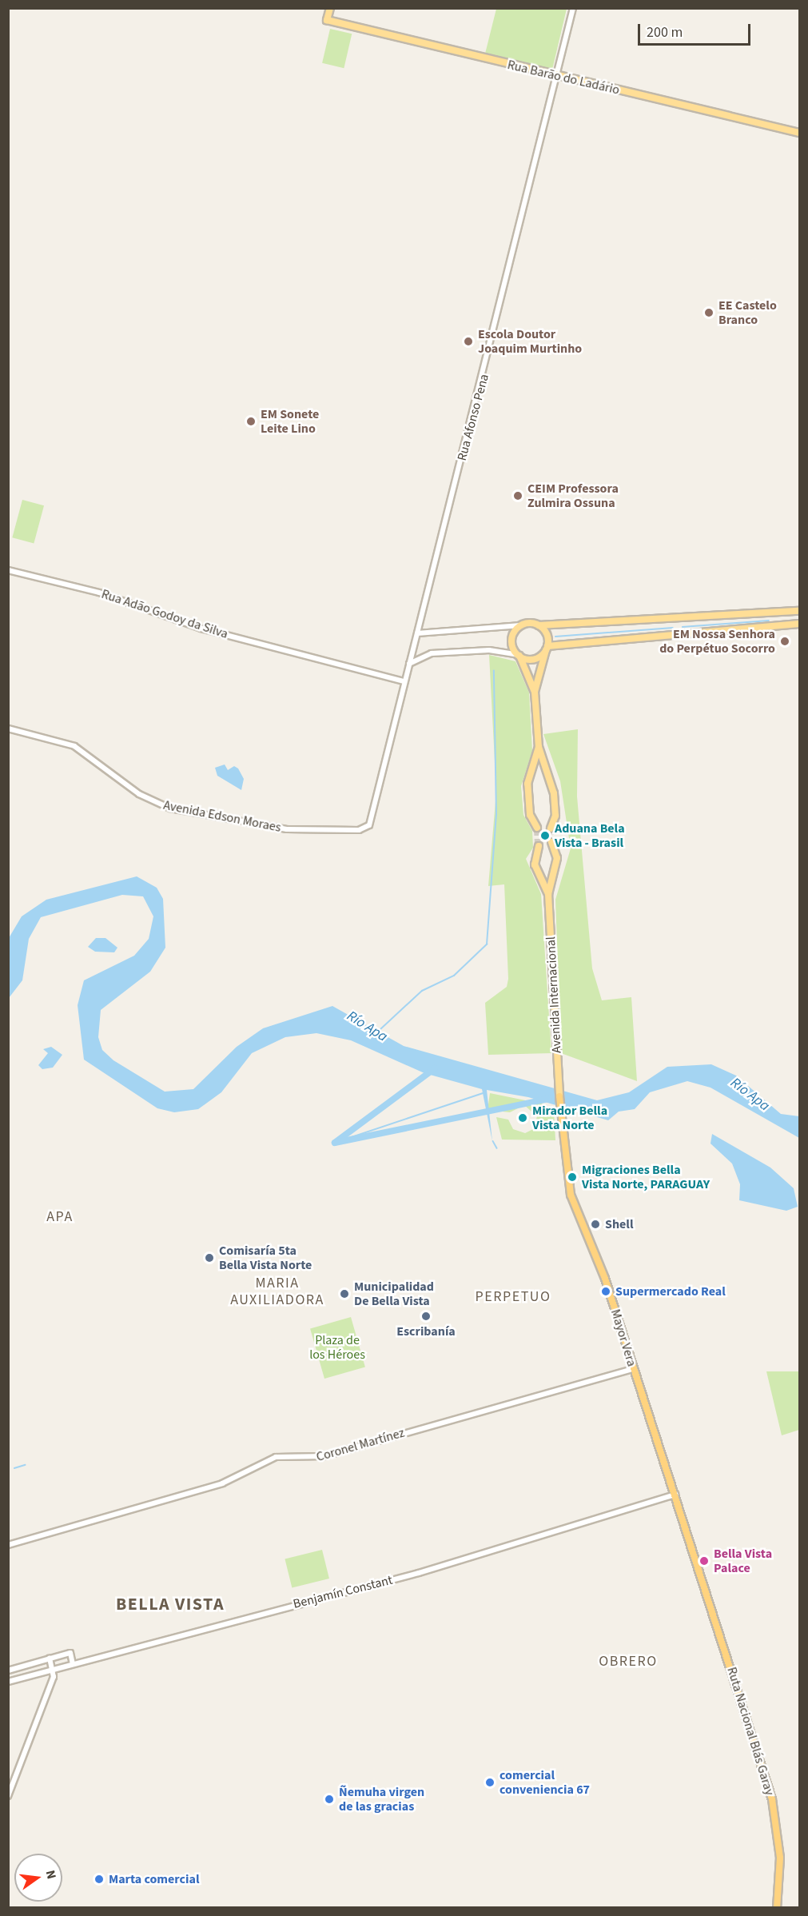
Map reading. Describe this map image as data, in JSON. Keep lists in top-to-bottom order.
{
  "streets": {
    "highway": ["Mayor Vera", "Ruta Nacional Blás Garay"],
    "main road": ["Rua Barão do Ladário", "Avenida Internacional"],
    "street": [
      "Rua Afonso Pena",
      "Rua Adão Godoy da Silva",
      "Avenida Edson Moraes",
      "Coronel Martínez",
      "Benjamín Constant"
    ]
  },
  "crossings": [
    ["Rua Barão do Ladário", "Rua Afonso Pena"],
    ["Rua Afonso Pena", "Rua Adão Godoy da Silva"],
    ["Rua Afonso Pena", "Avenida Edson Moraes"],
    ["Avenida Internacional", "Mayor Vera"],
    ["Mayor Vera", "Coronel Martínez"],
    ["Mayor Vera", "Benjamín Constant"],
    ["Mayor Vera", "Ruta Nacional Blás Garay"]
  ],
  "districts": [
    "APA",
    "MARIA AUXILIADORA",
    "PERPETUO",
    "BELLA VISTA",
    "OBRERO"
  ],
  "water": ["Río Apa"],
  "parks": ["Plaza de los Héroes"],
  "places": [
    "EE Castelo Branco",
    "Escola Doutor Joaquim Murtinho",
    "EM Sonete Leite Lino",
    "CEIM Professora Zulmira Ossuna",
    "EM Nossa Senhora do Perpétuo Socorro",
    "Aduana Bela Vista - Brasil",
    "Mirador Bella Vista Norte",
    "Migraciones Bella Vista Norte, PARAGUAY",
    "Shell",
    "Comisaría 5ta Bella Vista Norte",
    "Supermercado Real",
    "Municipalidad De Bella Vista",
    "Escribanía",
    "Bella Vista Palace",
    "comercial conveniencia 67",
    "Ñemuha virgen de las gracias",
    "Marta comercial"
  ],
  "scale_bar": "200 m",
  "north": "right"
}
